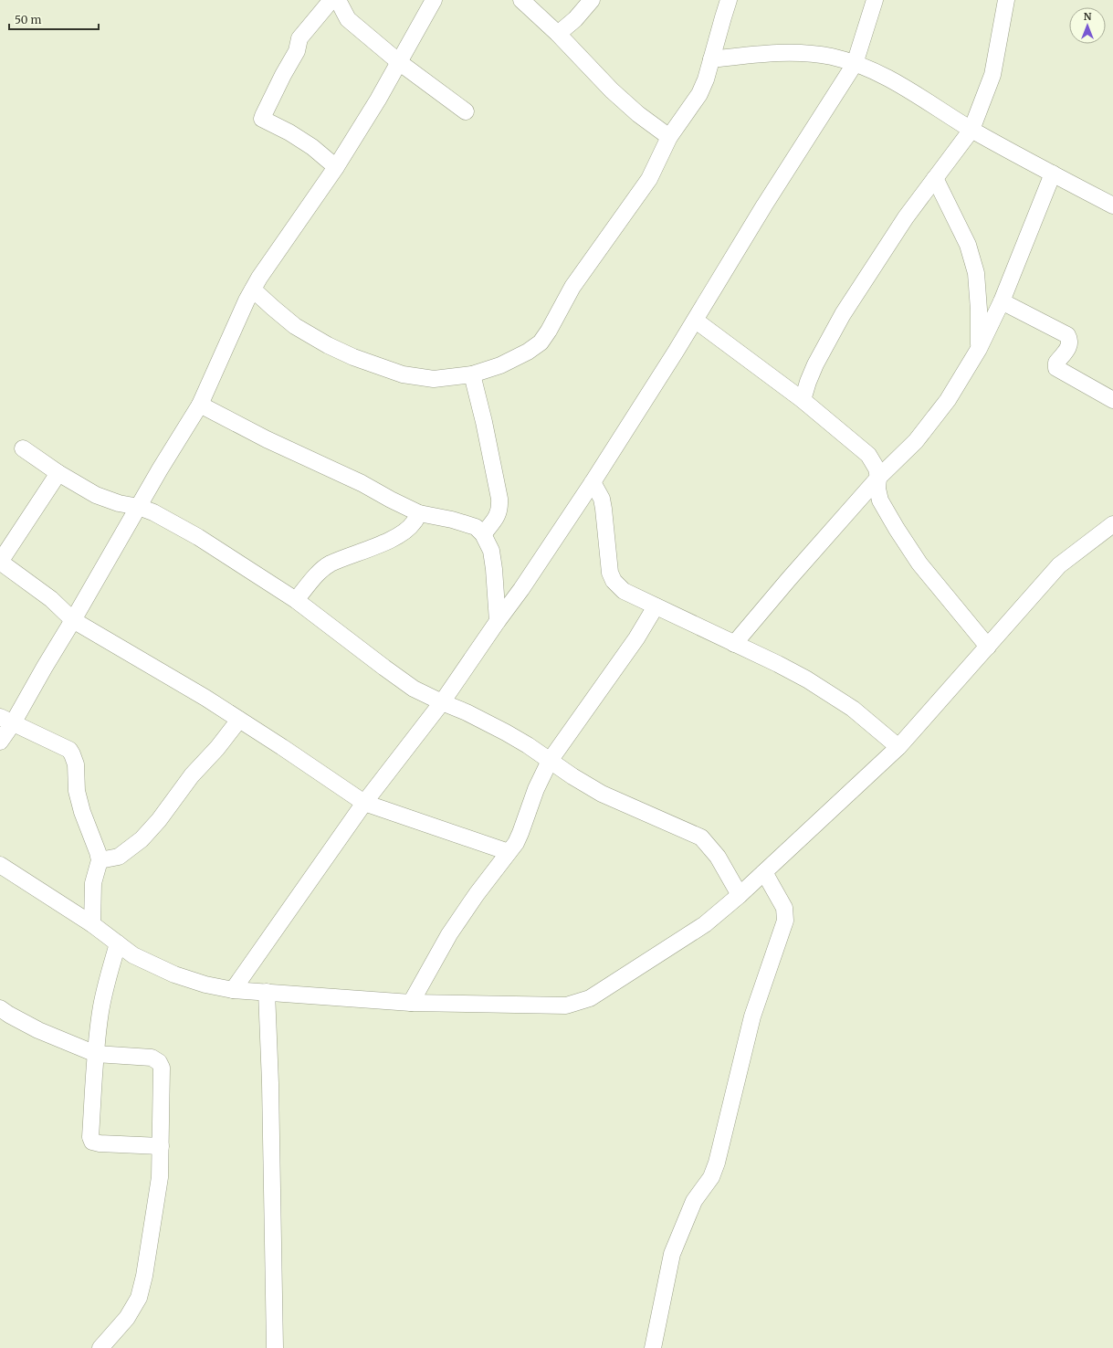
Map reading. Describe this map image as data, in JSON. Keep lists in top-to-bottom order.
{
  "scale_bar": "50 m",
  "north": "top"
}
